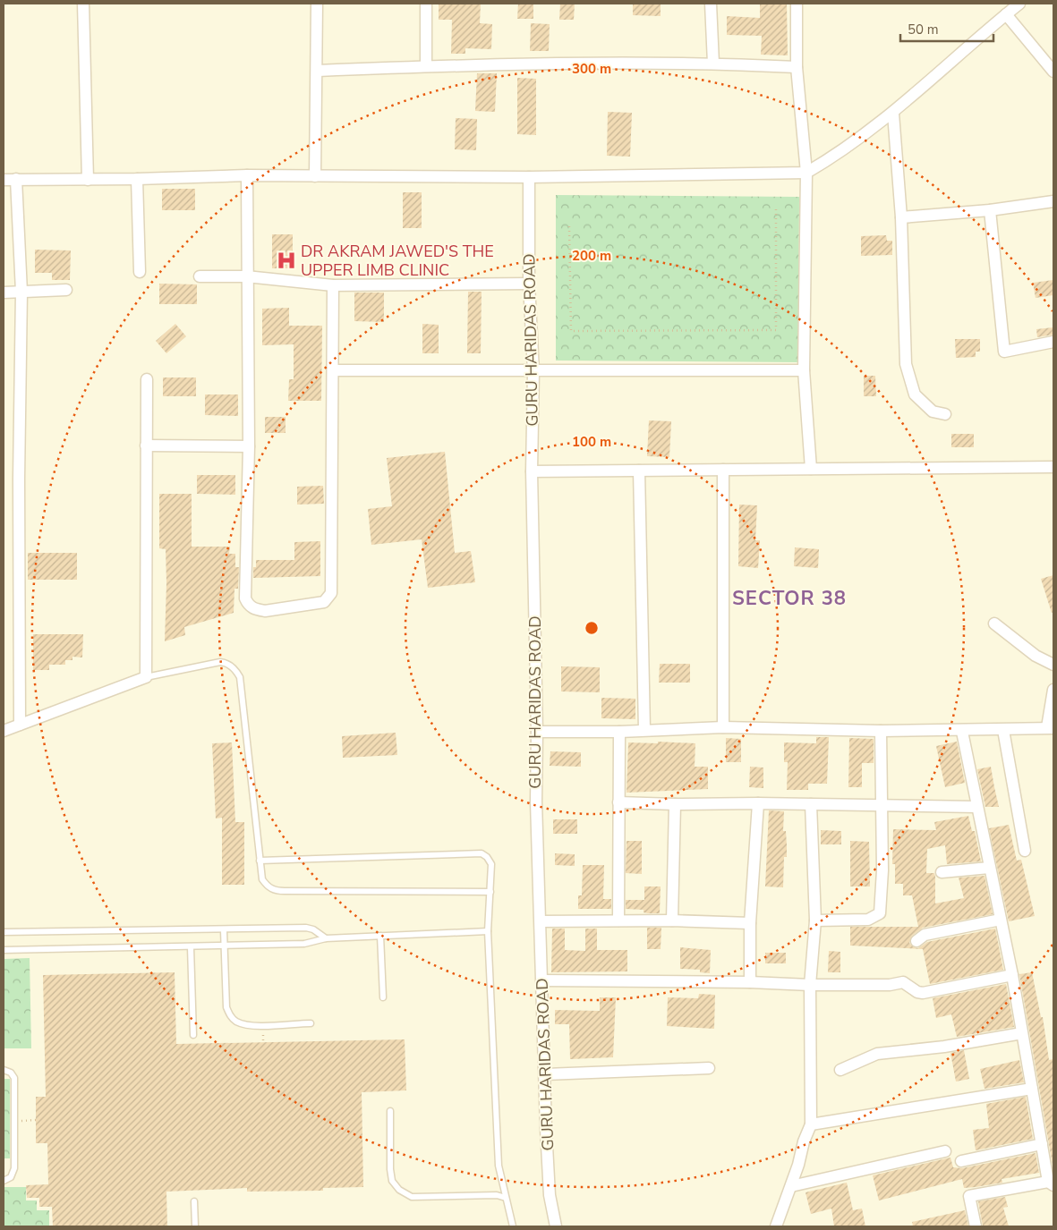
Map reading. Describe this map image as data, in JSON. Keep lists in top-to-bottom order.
{
  "streets": {
    "street": ["GURU HARIDAS ROAD"]
  },
  "districts": ["SECTOR 38"],
  "places": {
    "hospital": ["DR AKRAM JAWED'S THE UPPER LIMB CLINIC"]
  },
  "scale_bar": "50 m",
  "rings": ["300 m", "200 m", "100 m"]
}
